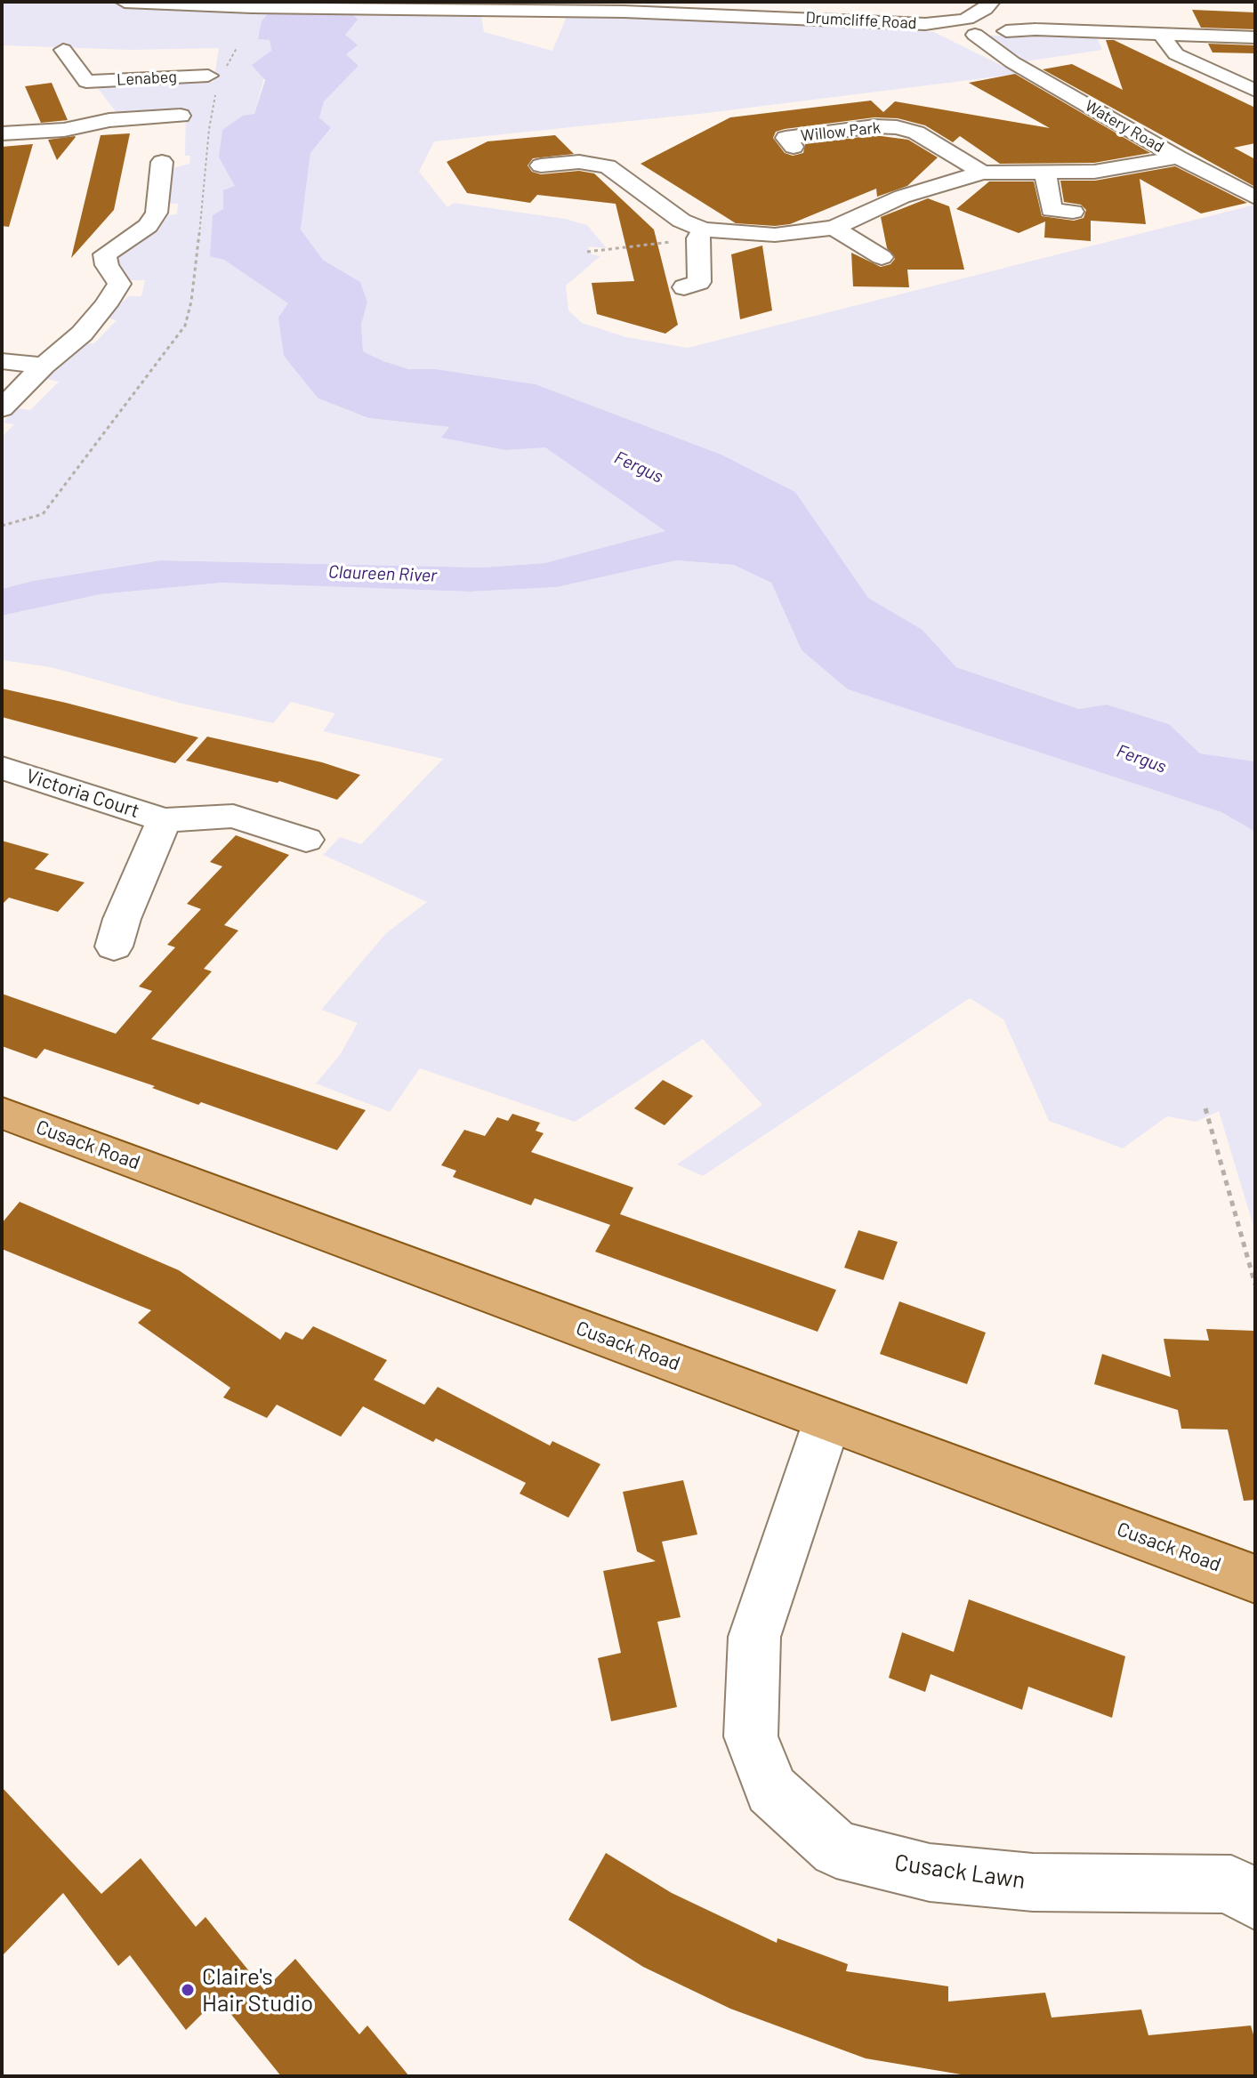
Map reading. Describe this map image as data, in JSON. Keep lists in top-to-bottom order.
{
  "streets": {
    "main road": ["Cusack Road"],
    "street": [
      "Drumcliffe Road",
      "Lenabeg",
      "Watery Road",
      "Willow Park",
      "Victoria Court",
      "Cusack Lawn"
    ]
  },
  "crossings": [
    ["Drumcliffe Road", "Watery Road"],
    ["Watery Road", "Willow Park"],
    ["Cusack Road", "Cusack Lawn"]
  ],
  "water": ["Fergus", "Claureen River"],
  "places": ["Claire's Hair Studio"]
}
